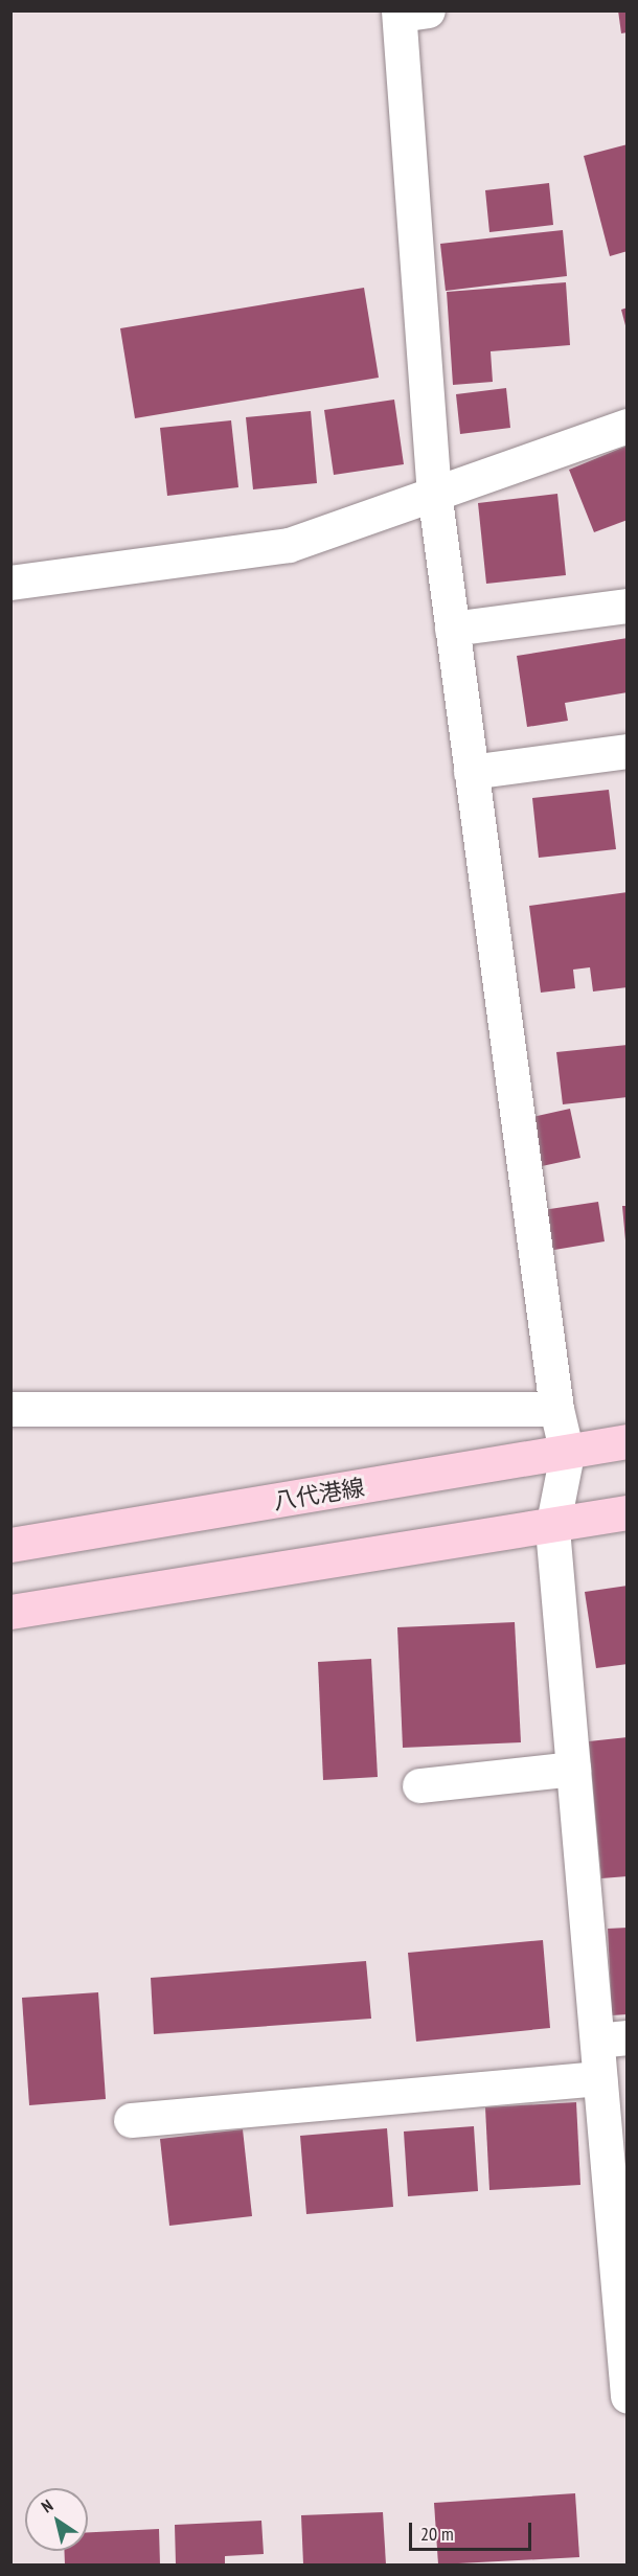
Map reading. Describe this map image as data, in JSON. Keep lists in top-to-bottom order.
{
  "streets": {
    "main road": ["八代港線"]
  },
  "scale_bar": "20 m",
  "north": "top left"
}
